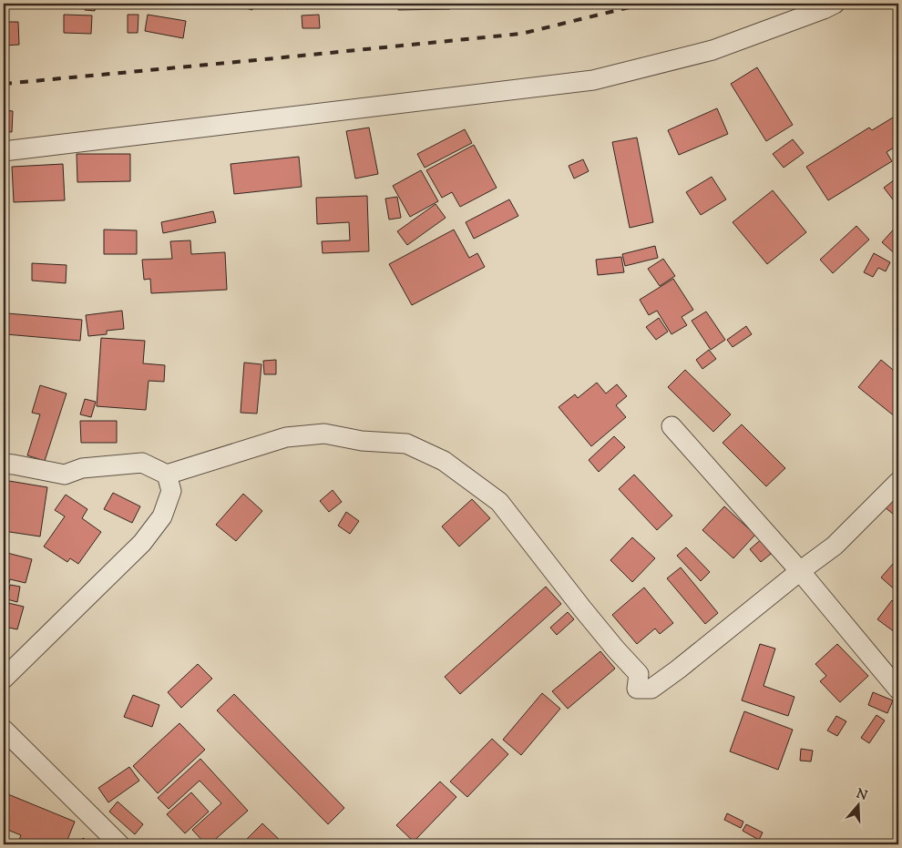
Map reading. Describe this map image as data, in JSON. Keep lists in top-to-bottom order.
{
  "north": "top"
}
